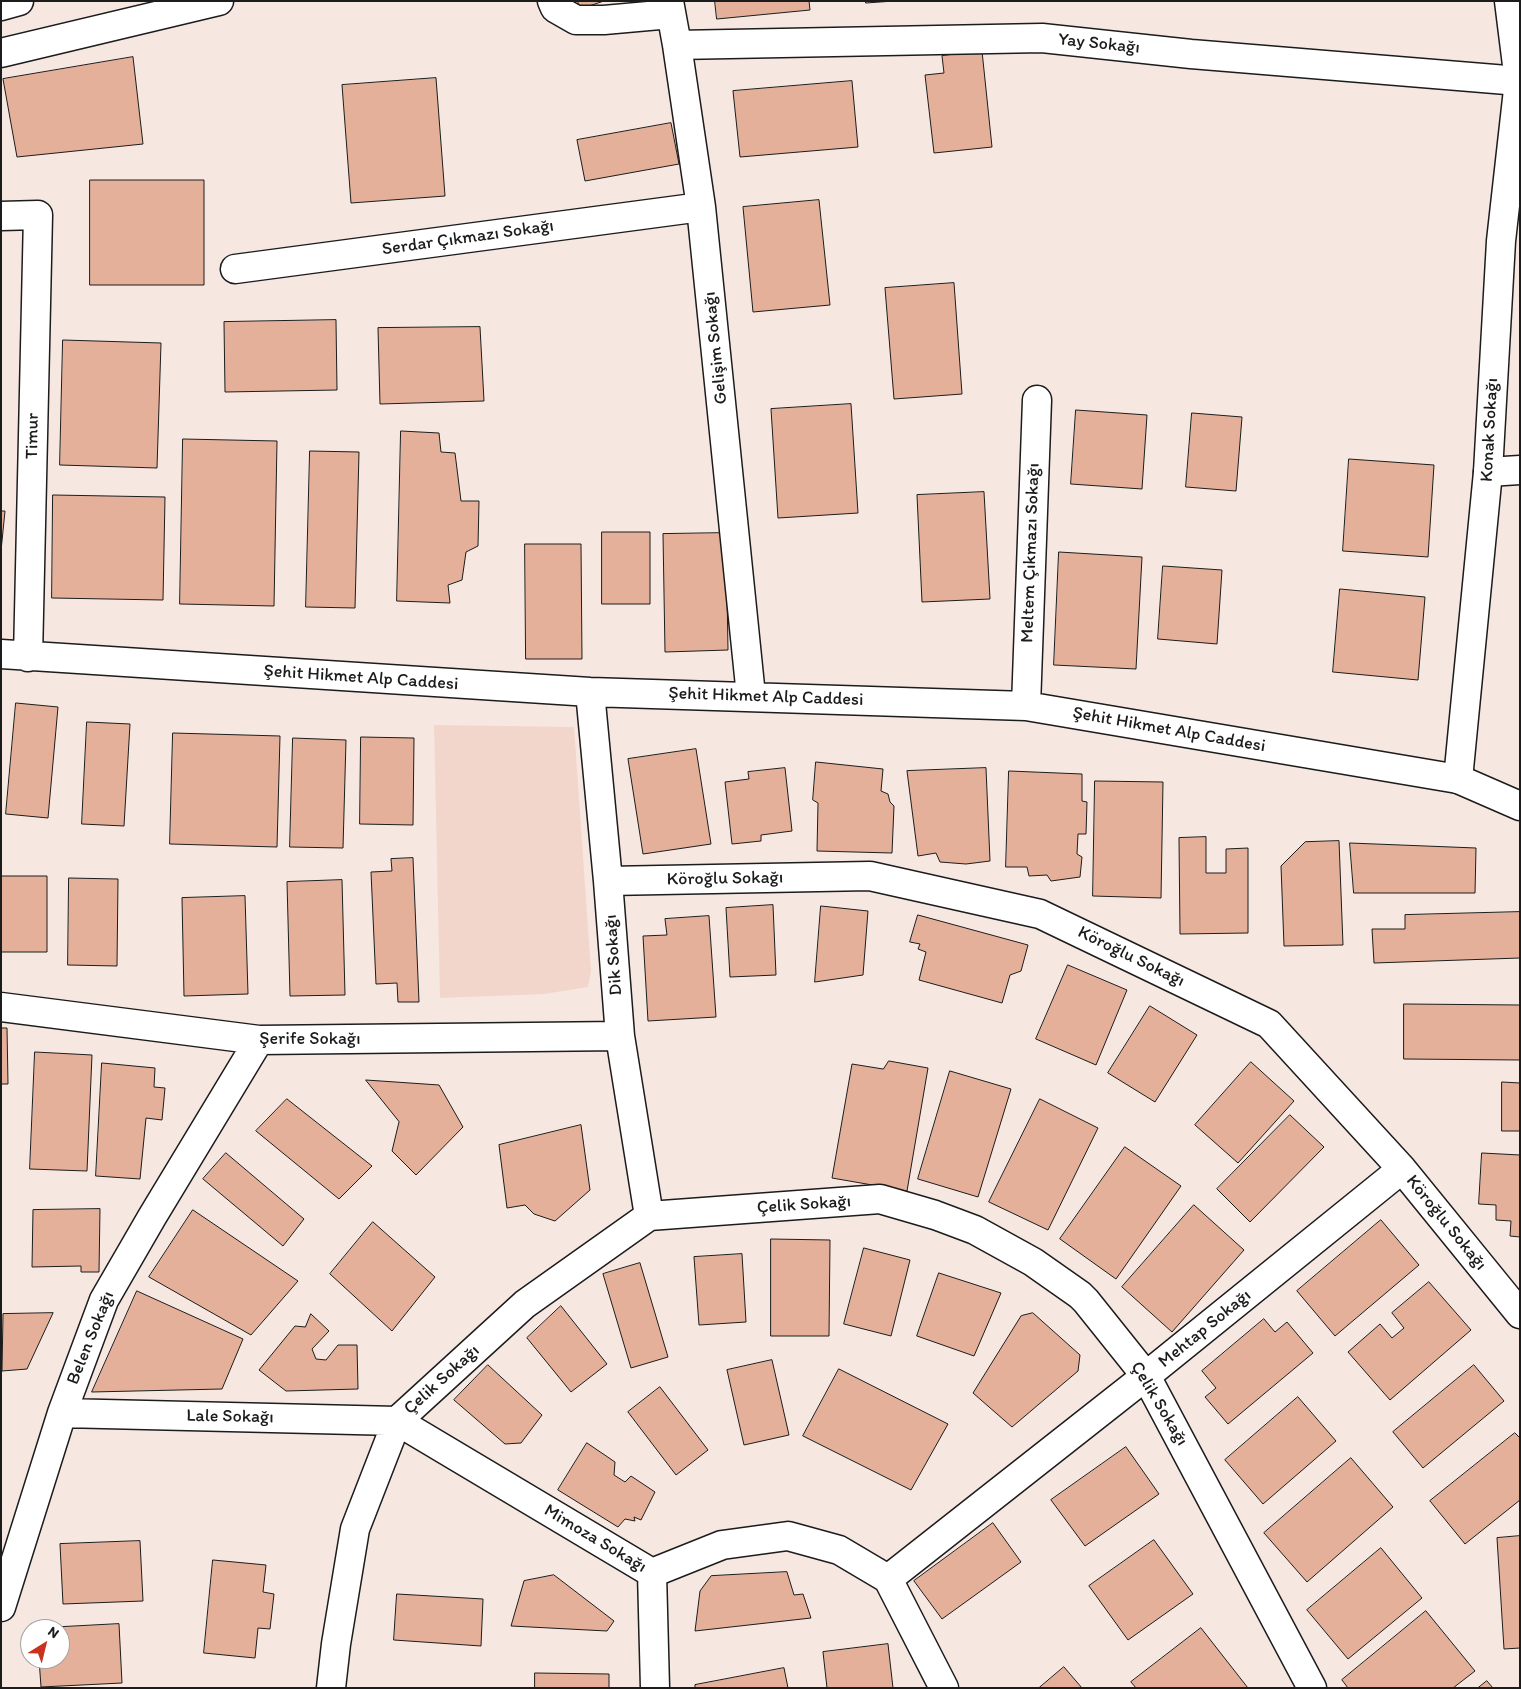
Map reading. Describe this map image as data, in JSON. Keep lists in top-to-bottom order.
{
  "streets": {
    "main road": [
      "Yay Sokağı",
      "Serdar Çıkmazı Sokağı",
      "Gelişim Sokağı",
      "Konak Sokağı",
      "Timur",
      "Meltem Çıkmazı Sokağı",
      "Şehit Hikmet Alp Caddesi",
      "Köroğlu Sokağı",
      "Dik Sokağı",
      "Şerife Sokağı",
      "Çelik Sokağı",
      "Mehtap Sokağı",
      "Belen Sokağı",
      "Lale Sokağı",
      "Mimoza Sokağı"
    ]
  },
  "crossings": [
    ["Yay Sokağı", "Gelişim Sokağı"],
    ["Yay Sokağı", "Konak Sokağı"],
    ["Serdar Çıkmazı Sokağı", "Gelişim Sokağı"],
    ["Gelişim Sokağı", "Şehit Hikmet Alp Caddesi"],
    ["Konak Sokağı", "Şehit Hikmet Alp Caddesi"],
    ["Timur", "Şehit Hikmet Alp Caddesi"],
    ["Meltem Çıkmazı Sokağı", "Şehit Hikmet Alp Caddesi"],
    ["Şehit Hikmet Alp Caddesi", "Dik Sokağı"],
    ["Köroğlu Sokağı", "Dik Sokağı"],
    ["Köroğlu Sokağı", "Mehtap Sokağı"],
    ["Dik Sokağı", "Şerife Sokağı"],
    ["Dik Sokağı", "Çelik Sokağı"],
    ["Şerife Sokağı", "Belen Sokağı"],
    ["Çelik Sokağı", "Mehtap Sokağı"],
    ["Çelik Sokağı", "Lale Sokağı"],
    ["Çelik Sokağı", "Mimoza Sokağı"],
    ["Mehtap Sokağı", "Mimoza Sokağı"],
    ["Belen Sokağı", "Lale Sokağı"],
    ["Lale Sokağı", "Mimoza Sokağı"]
  ],
  "north": "top right"
}
